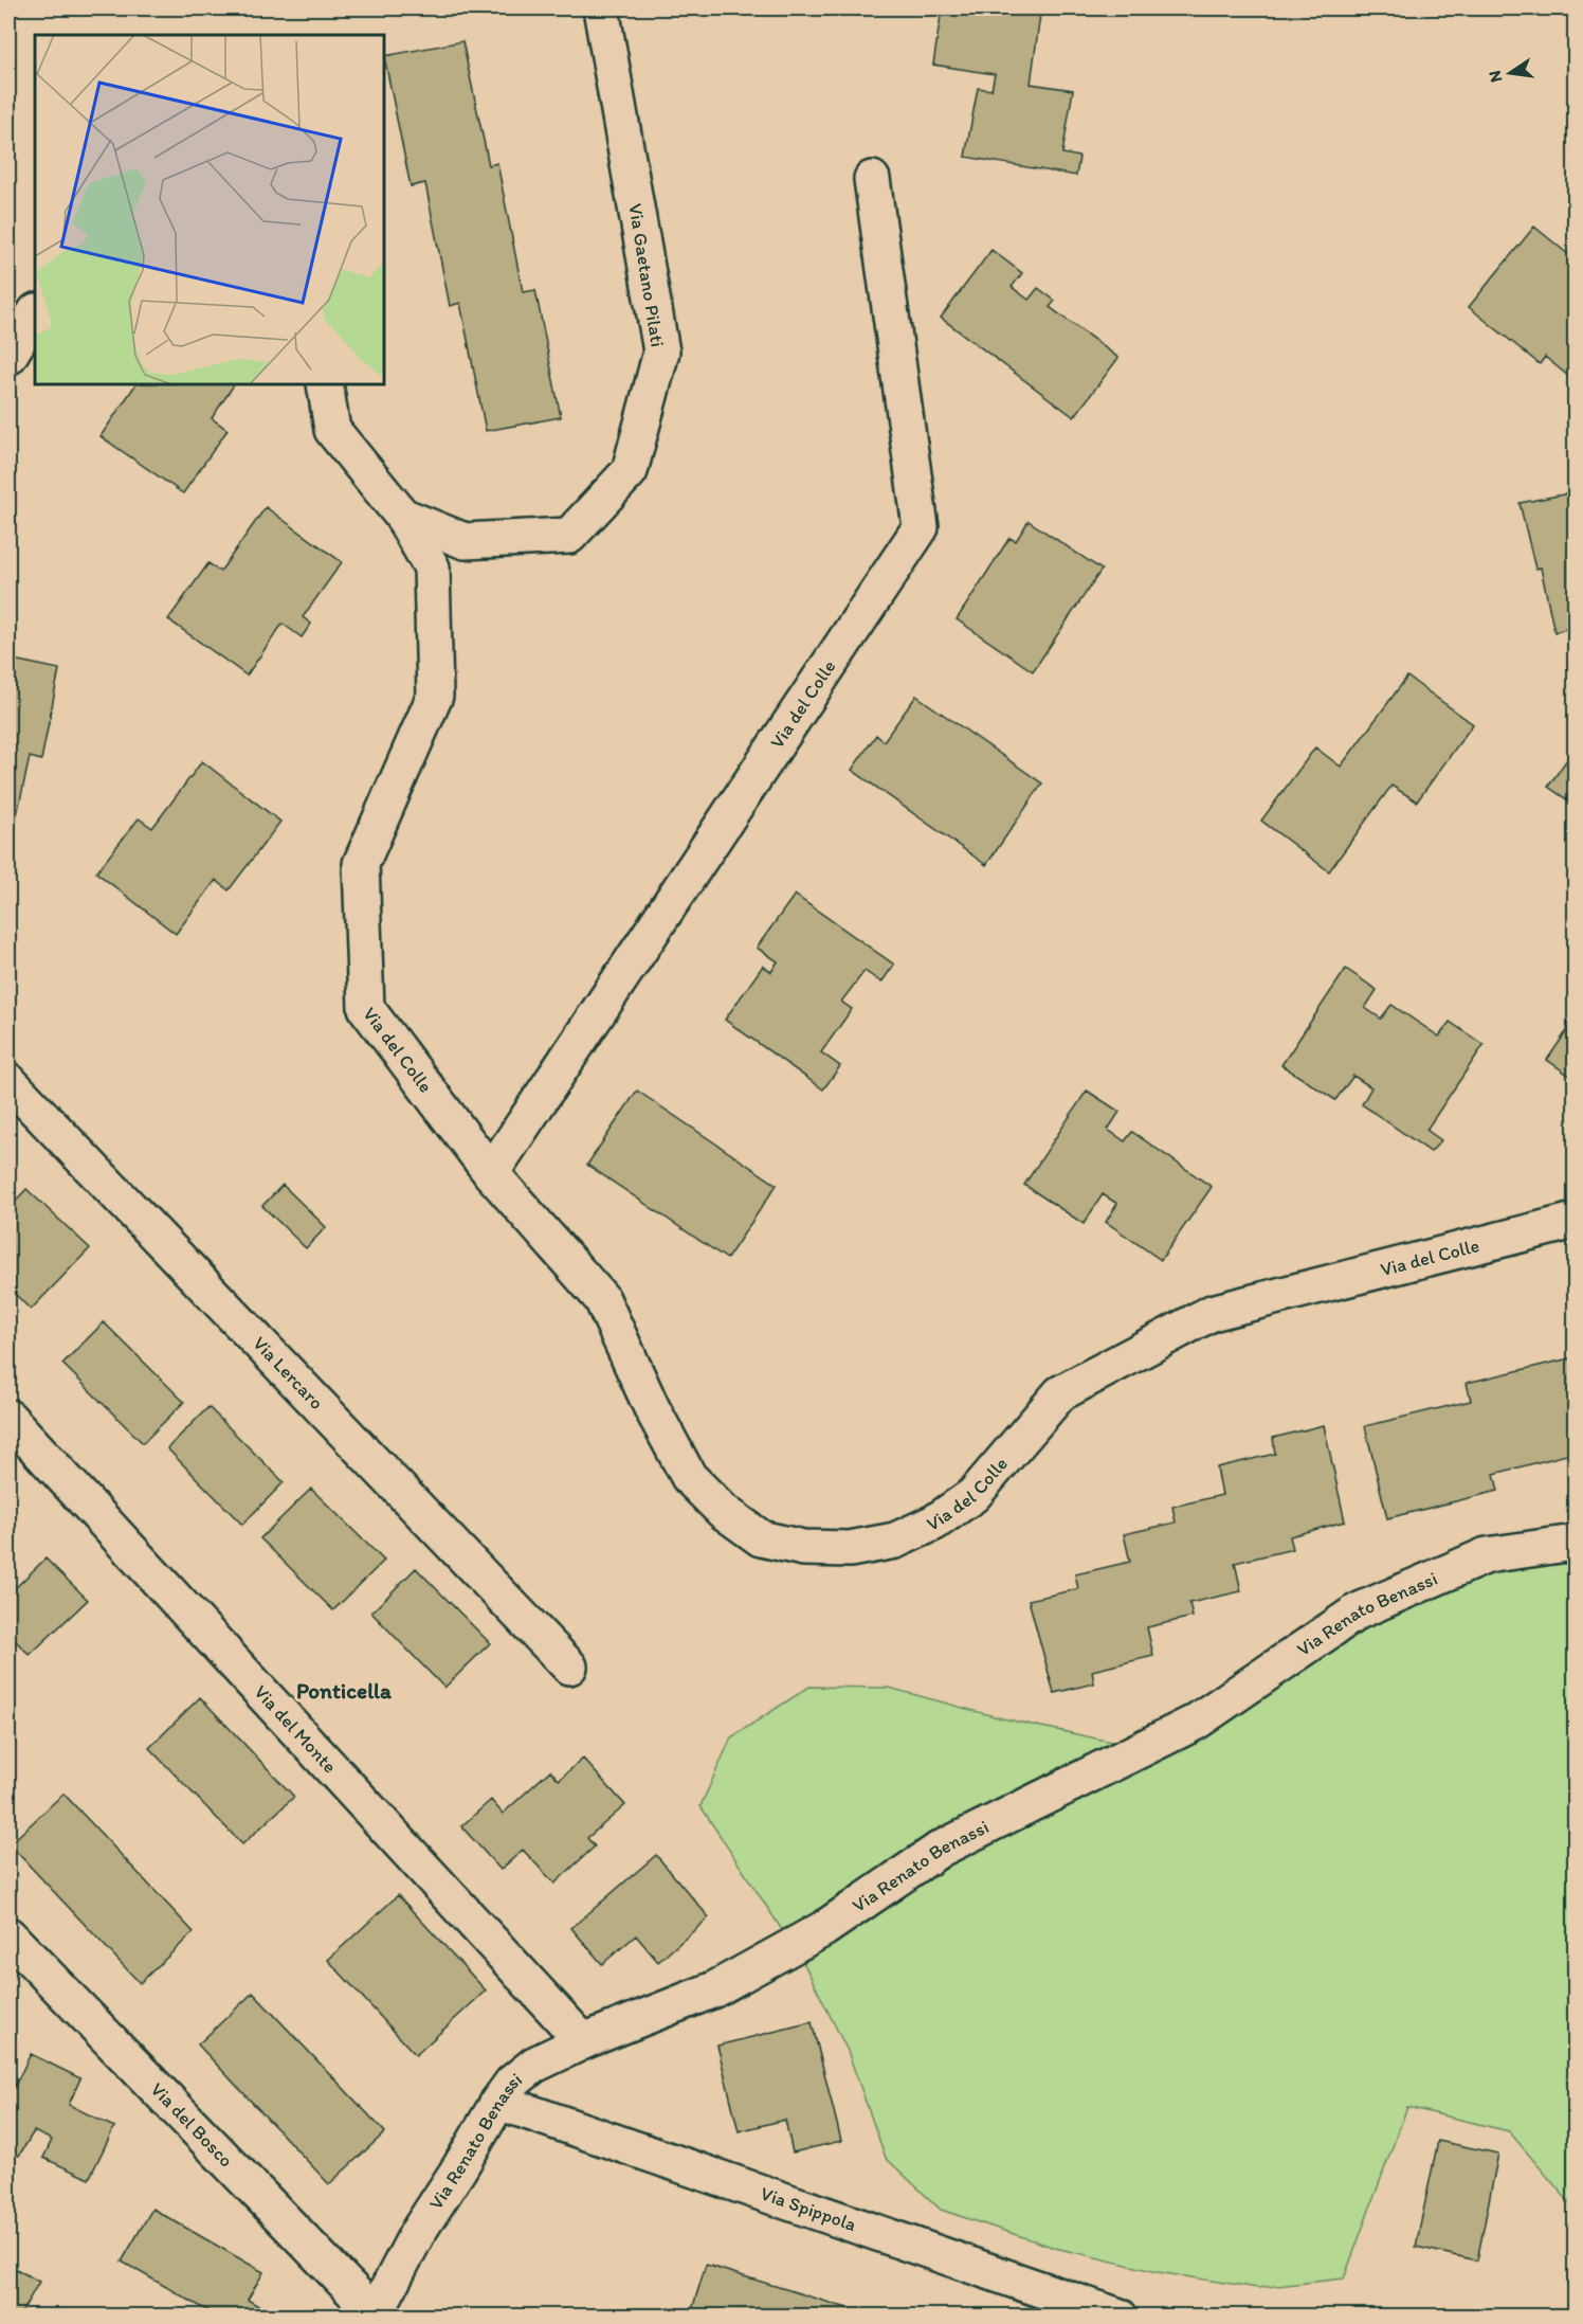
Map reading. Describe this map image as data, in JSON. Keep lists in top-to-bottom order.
{
  "streets": {
    "street": [
      "Via Gaetano Pilati",
      "Via del Colle",
      "Via Lercaro",
      "Via Renato Benassi",
      "Via del Monte",
      "Via del Bosco",
      "Via Spippola"
    ]
  },
  "crossings": [
    ["Via Gaetano Pilati", "Via del Colle"],
    ["Via Renato Benassi", "Via del Monte"],
    ["Via Renato Benassi", "Via del Bosco"],
    ["Via Renato Benassi", "Via Spippola"]
  ],
  "districts": ["Ponticella"],
  "north": "left"
}
